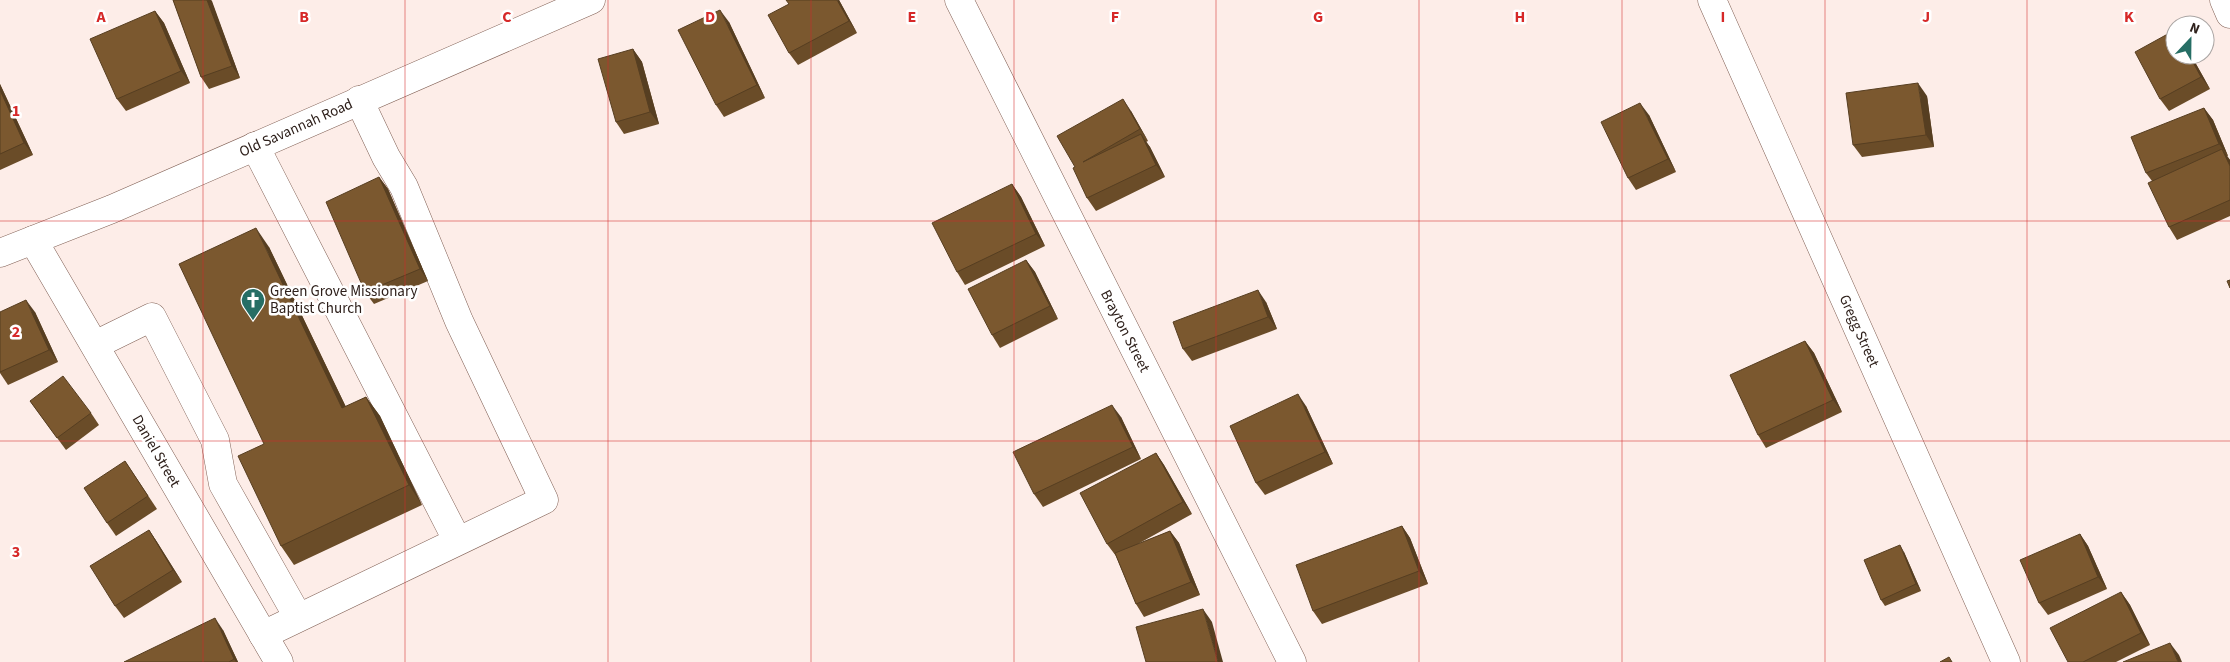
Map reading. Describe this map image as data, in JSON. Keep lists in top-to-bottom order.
{
  "streets": {
    "street": [
      "Old Savannah Road",
      "Brayton Street",
      "Gregg Street",
      "Daniel Street"
    ]
  },
  "crossings": [
    ["Old Savannah Road", "Daniel Street"]
  ],
  "places": {
    "church": ["Green Grove Missionary Baptist Church"]
  },
  "north": "top",
  "grid": {
    "columns": [
      "A",
      "B",
      "C",
      "D",
      "E",
      "F",
      "G",
      "H",
      "I",
      "J",
      "K"
    ],
    "rows": ["1", "2", "3"]
  }
}
